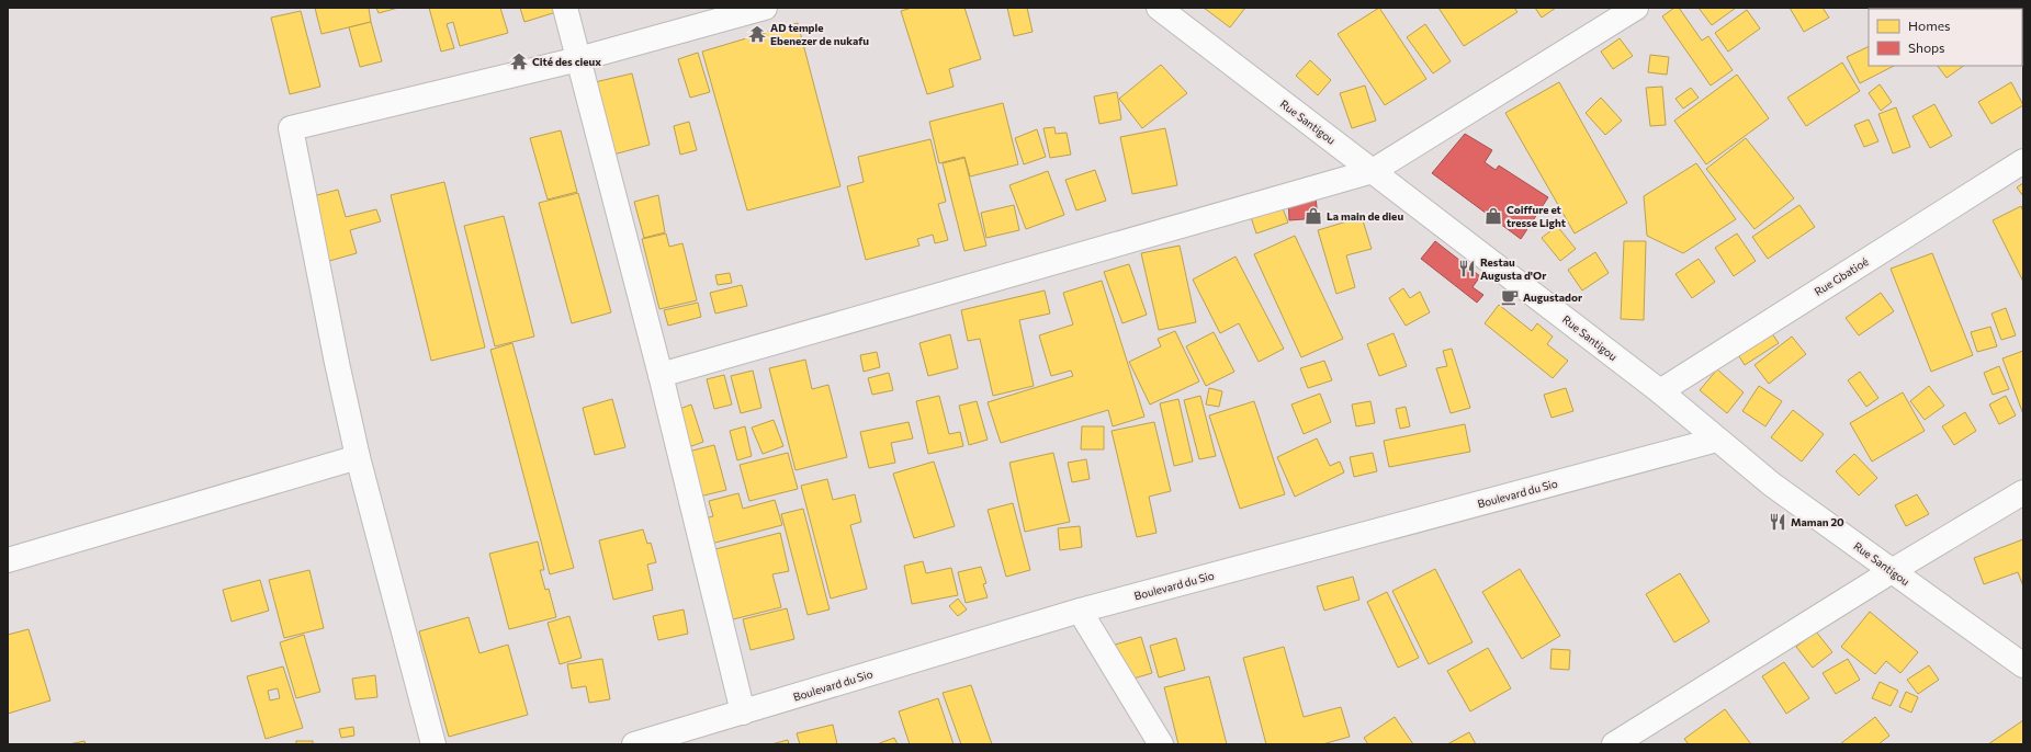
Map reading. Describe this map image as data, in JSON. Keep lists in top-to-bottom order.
{
  "streets": {
    "street": ["Rue Santigou", "Rue Gbatioé", "Boulevard du Sio"]
  },
  "crossings": [
    ["Rue Santigou", "Rue Gbatioé"],
    ["Rue Santigou", "Boulevard du Sio"]
  ],
  "places": {
    "temple": ["AD temple Ebenezer de nukafu", "Cité des cieux"],
    "shop": ["La main de dieu", "Coiffure et tresse Light"],
    "restaurant": ["Restau Augusta d'Or", "Maman 20"],
    "cafe": ["Augustador"]
  },
  "legend": ["Homes", "Shops"]
}
